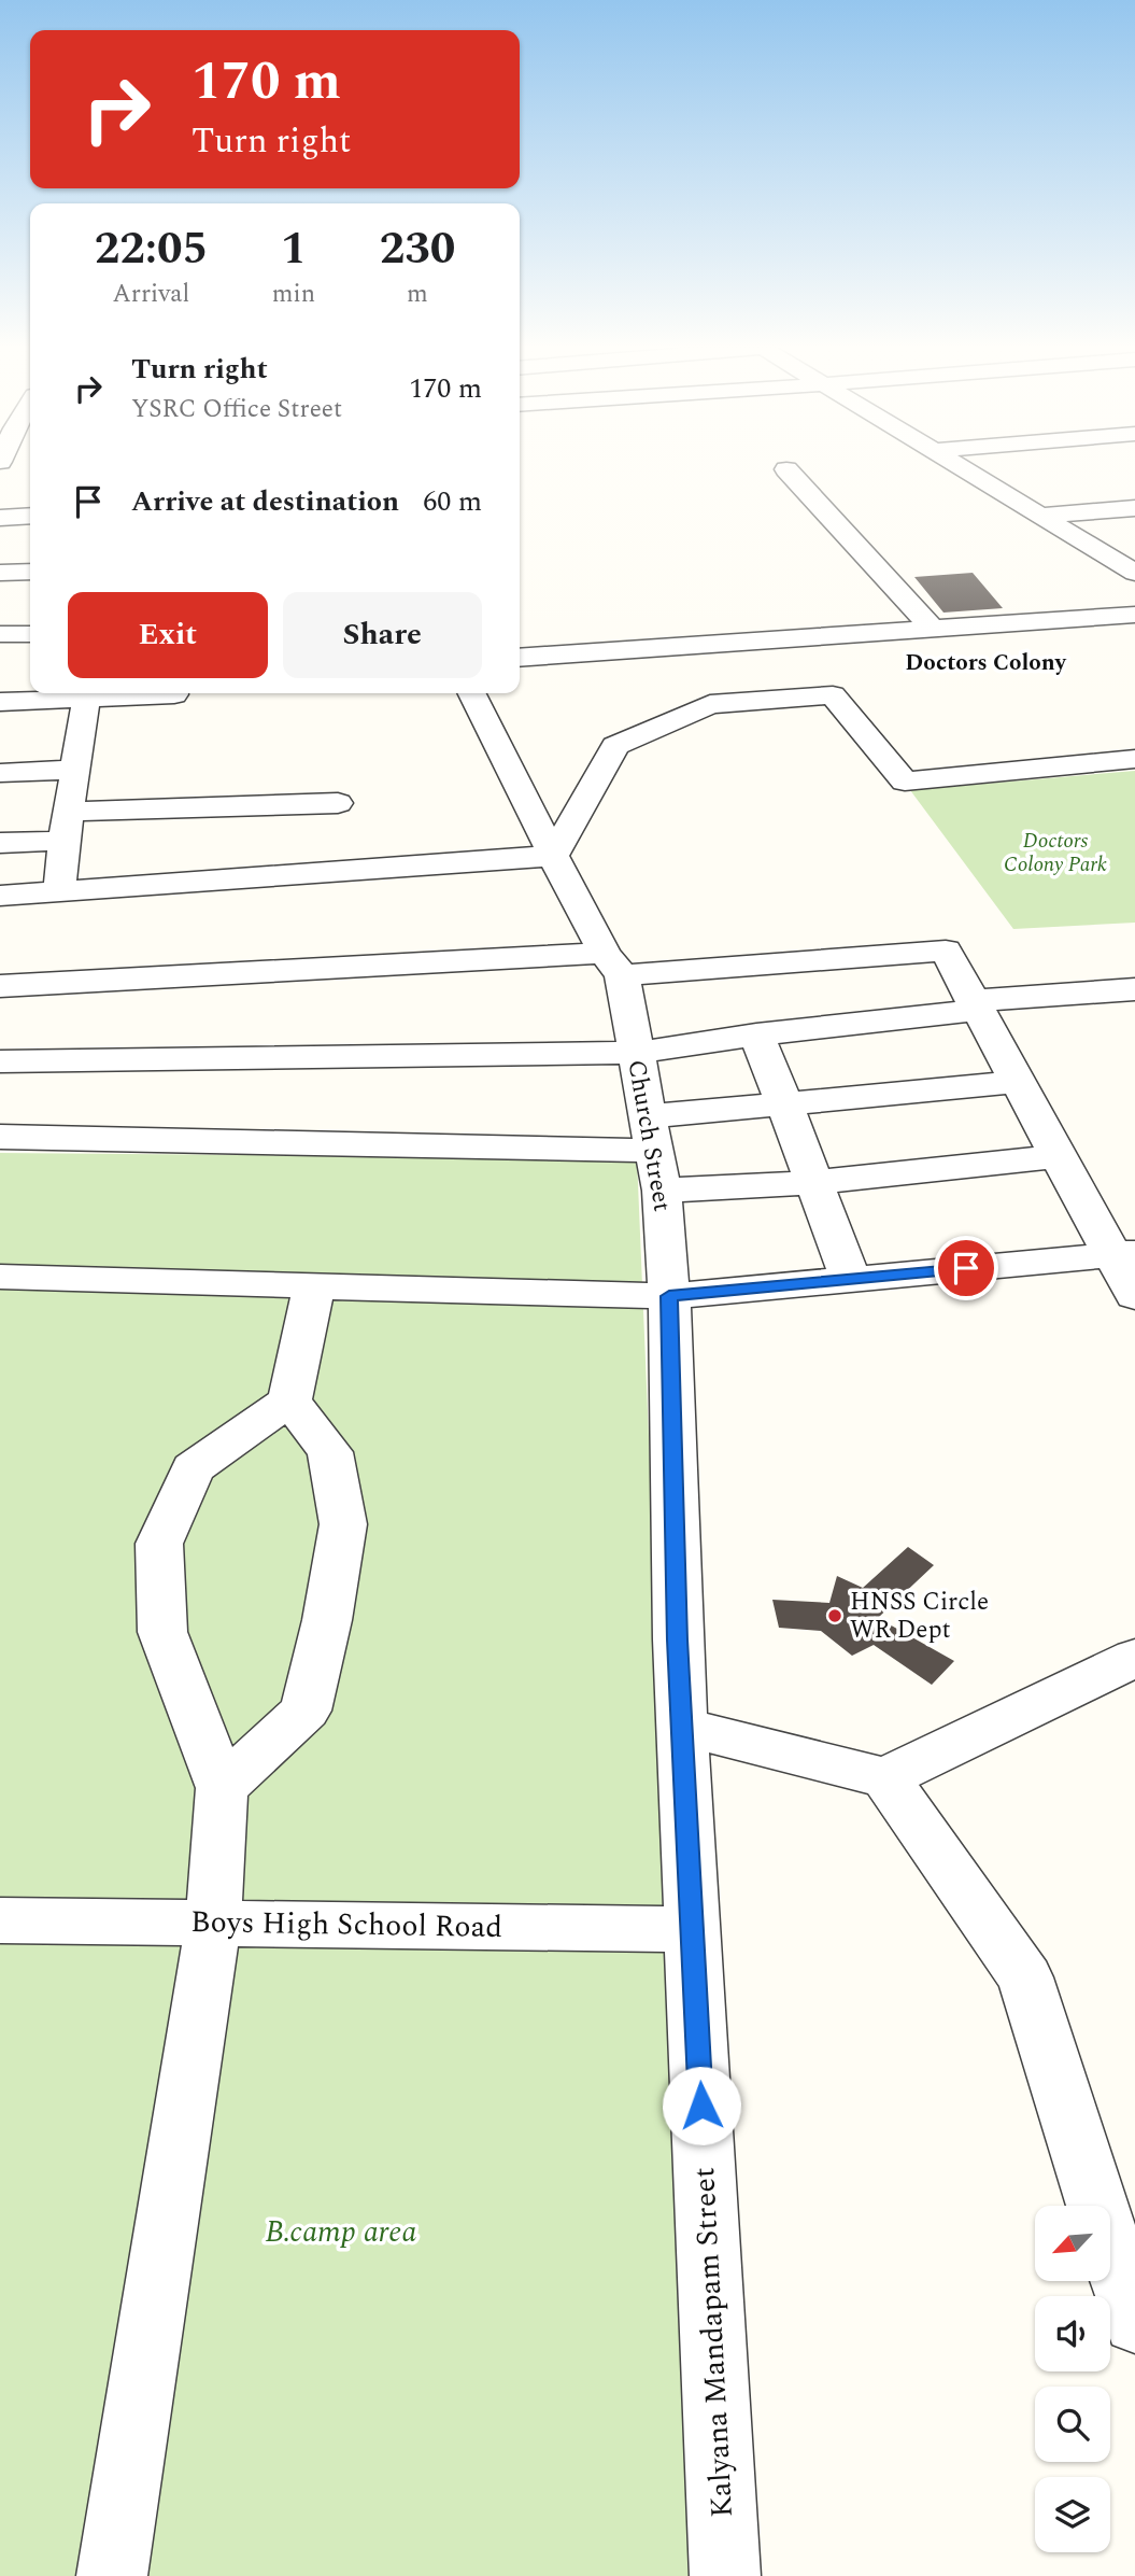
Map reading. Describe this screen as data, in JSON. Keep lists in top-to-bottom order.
{
  "streets": {
    "street": ["Church Street", "Boys High School Road", "Kalyana Mandapam Street"]
  },
  "crossings": [
    ["Church Street", "Kalyana Mandapam Street"],
    ["Boys High School Road", "Kalyana Mandapam Street"]
  ],
  "districts": ["Doctors Colony"],
  "parks": ["Doctors Colony Park", "B.camp area"],
  "places": ["HNSS Circle WR Dept"],
  "north": "bottom left",
  "page": {
    "turn": ["170 m", "Turn right"],
    "eta": [
      "22:05",
      "Arrival",
      "1",
      "min",
      "230",
      "m"
    ],
    "list": [
      {
        "name": "Turn right",
        "note": "YSRC Office Street",
        "value": "170 m"
      },
      {
        "name": "Arrive at destination",
        "value": "60 m"
      }
    ],
    "buttons": ["Exit", "Share"]
  }
}
